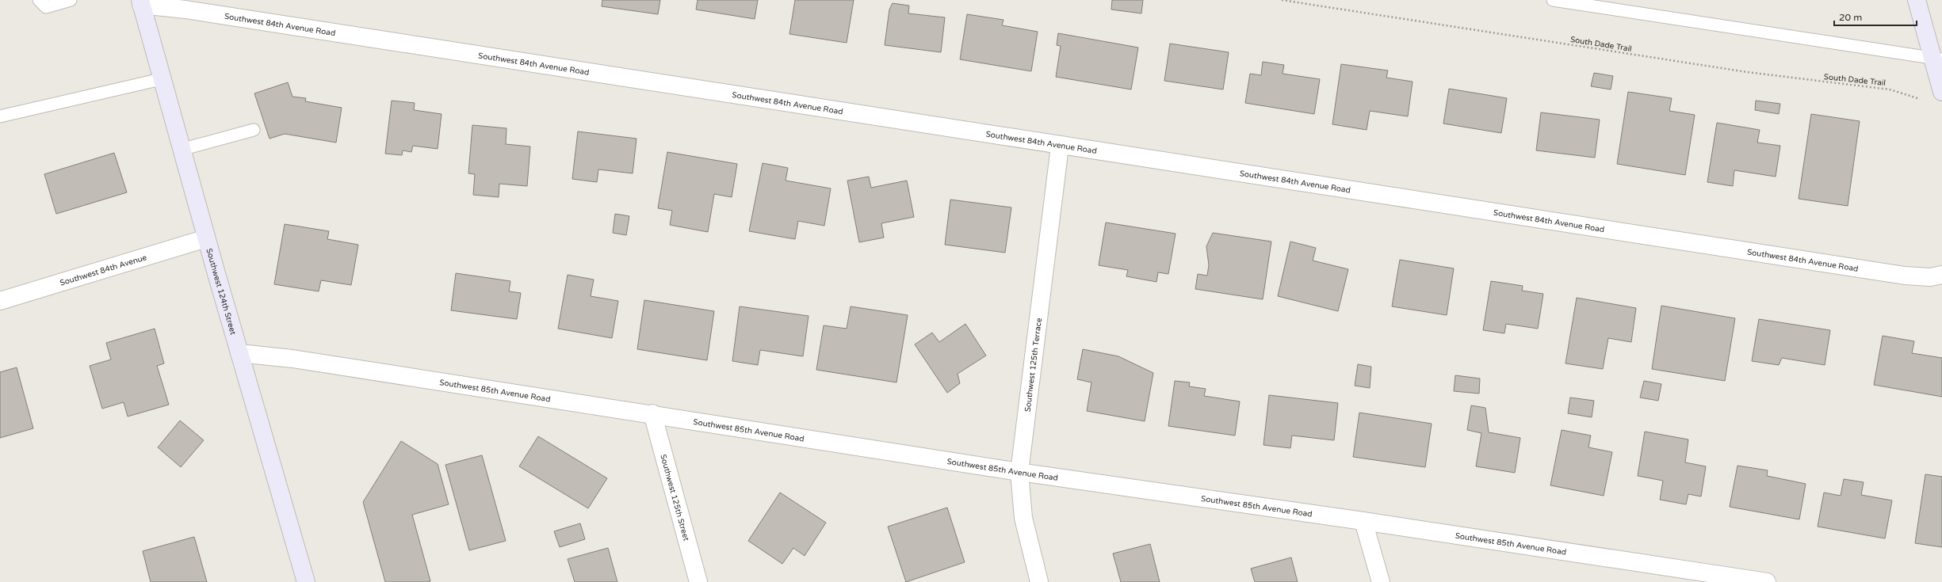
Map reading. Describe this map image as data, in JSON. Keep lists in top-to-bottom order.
{
  "streets": {
    "street": [
      "Southwest 84th Avenue Road",
      "Southwest 84th Avenue",
      "Southwest 124th Street",
      "Southwest 125th Terrace",
      "Southwest 85th Avenue Road",
      "Southwest 125th Street"
    ],
    "path": ["South Dade Trail"]
  },
  "crossings": [
    ["Southwest 84th Avenue Road", "Southwest 124th Street"],
    ["Southwest 84th Avenue Road", "Southwest 125th Terrace"],
    ["Southwest 84th Avenue", "Southwest 124th Street"],
    ["Southwest 124th Street", "Southwest 85th Avenue Road"],
    ["Southwest 125th Terrace", "Southwest 85th Avenue Road"],
    ["Southwest 85th Avenue Road", "Southwest 125th Street"]
  ],
  "scale_bar": "20 m"
}
